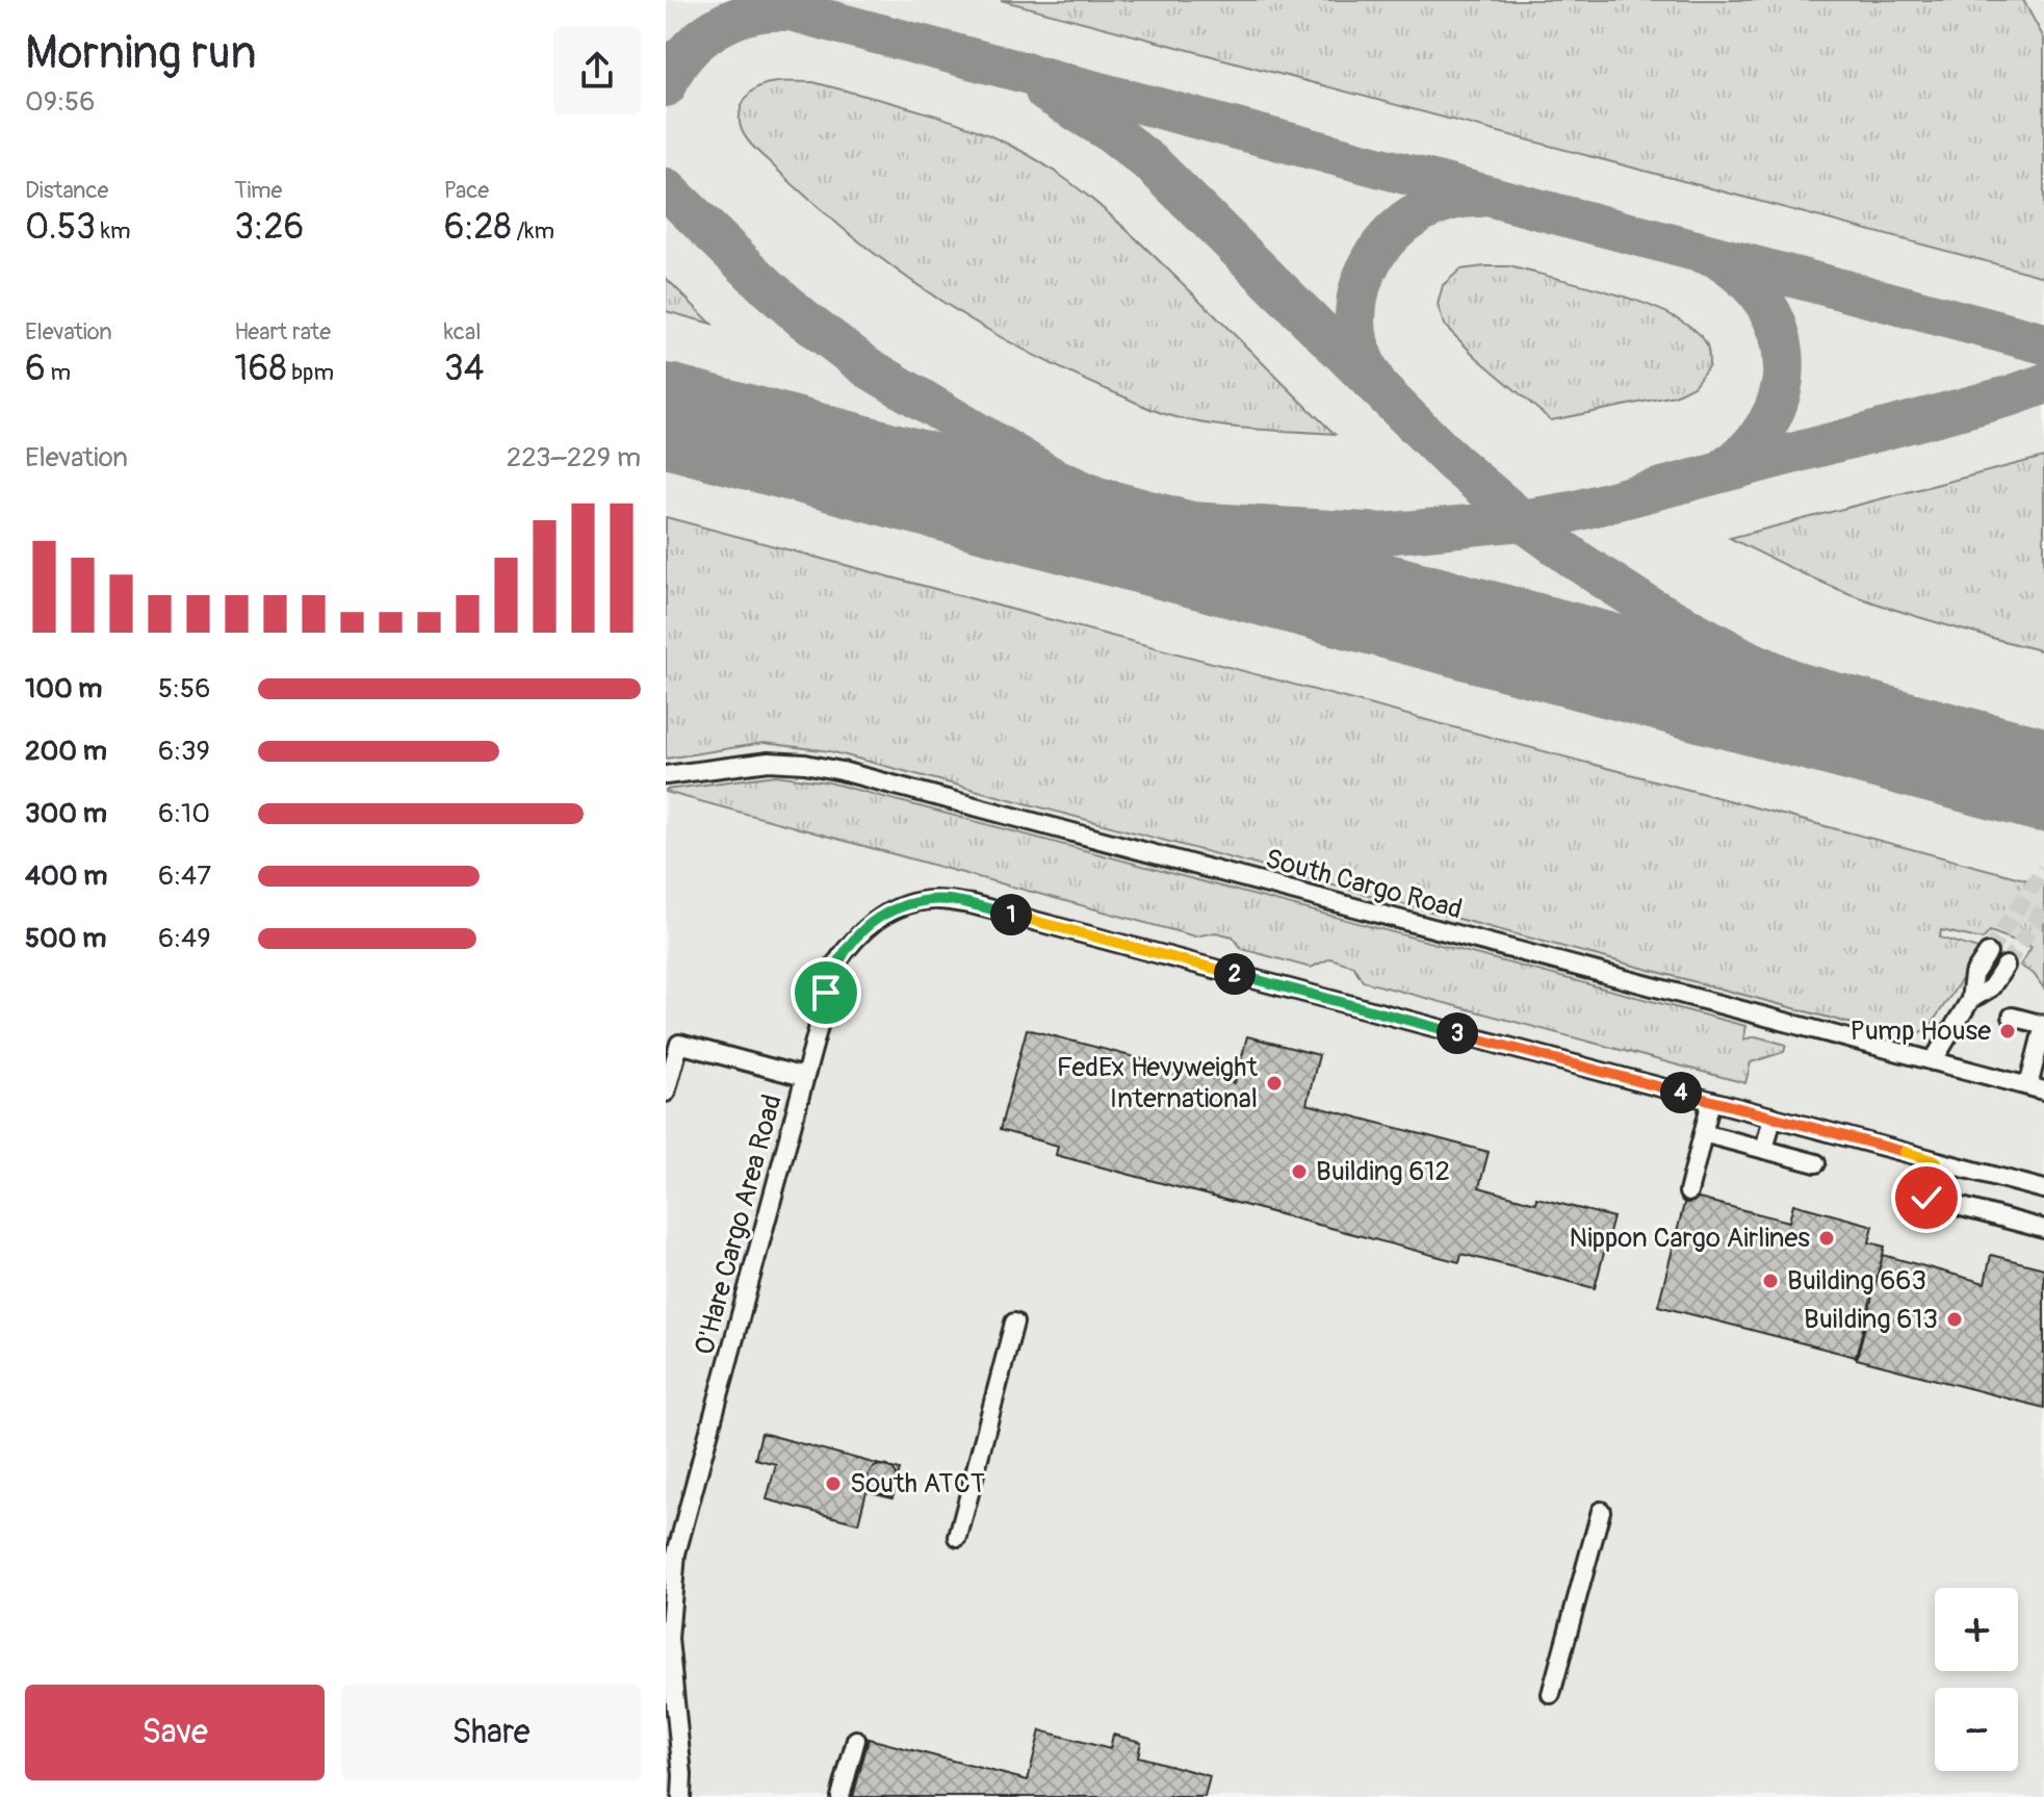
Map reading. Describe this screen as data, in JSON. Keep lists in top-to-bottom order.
{
  "streets": {
    "street": ["South Cargo Road", "O'Hare Cargo Area Road"]
  },
  "places": [
    "Pump House",
    "FedEx Hevyweight International",
    "Building 612",
    "Nippon Cargo Airlines",
    "Building 663",
    "Building 613",
    "South ATCT"
  ],
  "page": {
    "heading": ["Morning run", "09:56"],
    "stats": [
      ["Distance", "0.53 km"],
      ["Time", "3:26"],
      ["Pace", "6:28 /km"],
      ["Elevation", "6 m"],
      ["Heart rate", "168 bpm"],
      ["kcal", "34"]
    ],
    "chart": ["Elevation", "223–229 m"],
    "list": [
      {
        "name": "100 m",
        "note": "5:56"
      },
      {
        "name": "200 m",
        "note": "6:39"
      },
      {
        "name": "300 m",
        "note": "6:10"
      },
      {
        "name": "400 m",
        "note": "6:47"
      },
      {
        "name": "500 m",
        "note": "6:49"
      }
    ],
    "pins": [
      "1",
      "2",
      "3",
      "4"
    ],
    "map_buttons": ["+", "−"],
    "buttons": ["Save", "Share"]
  }
}
